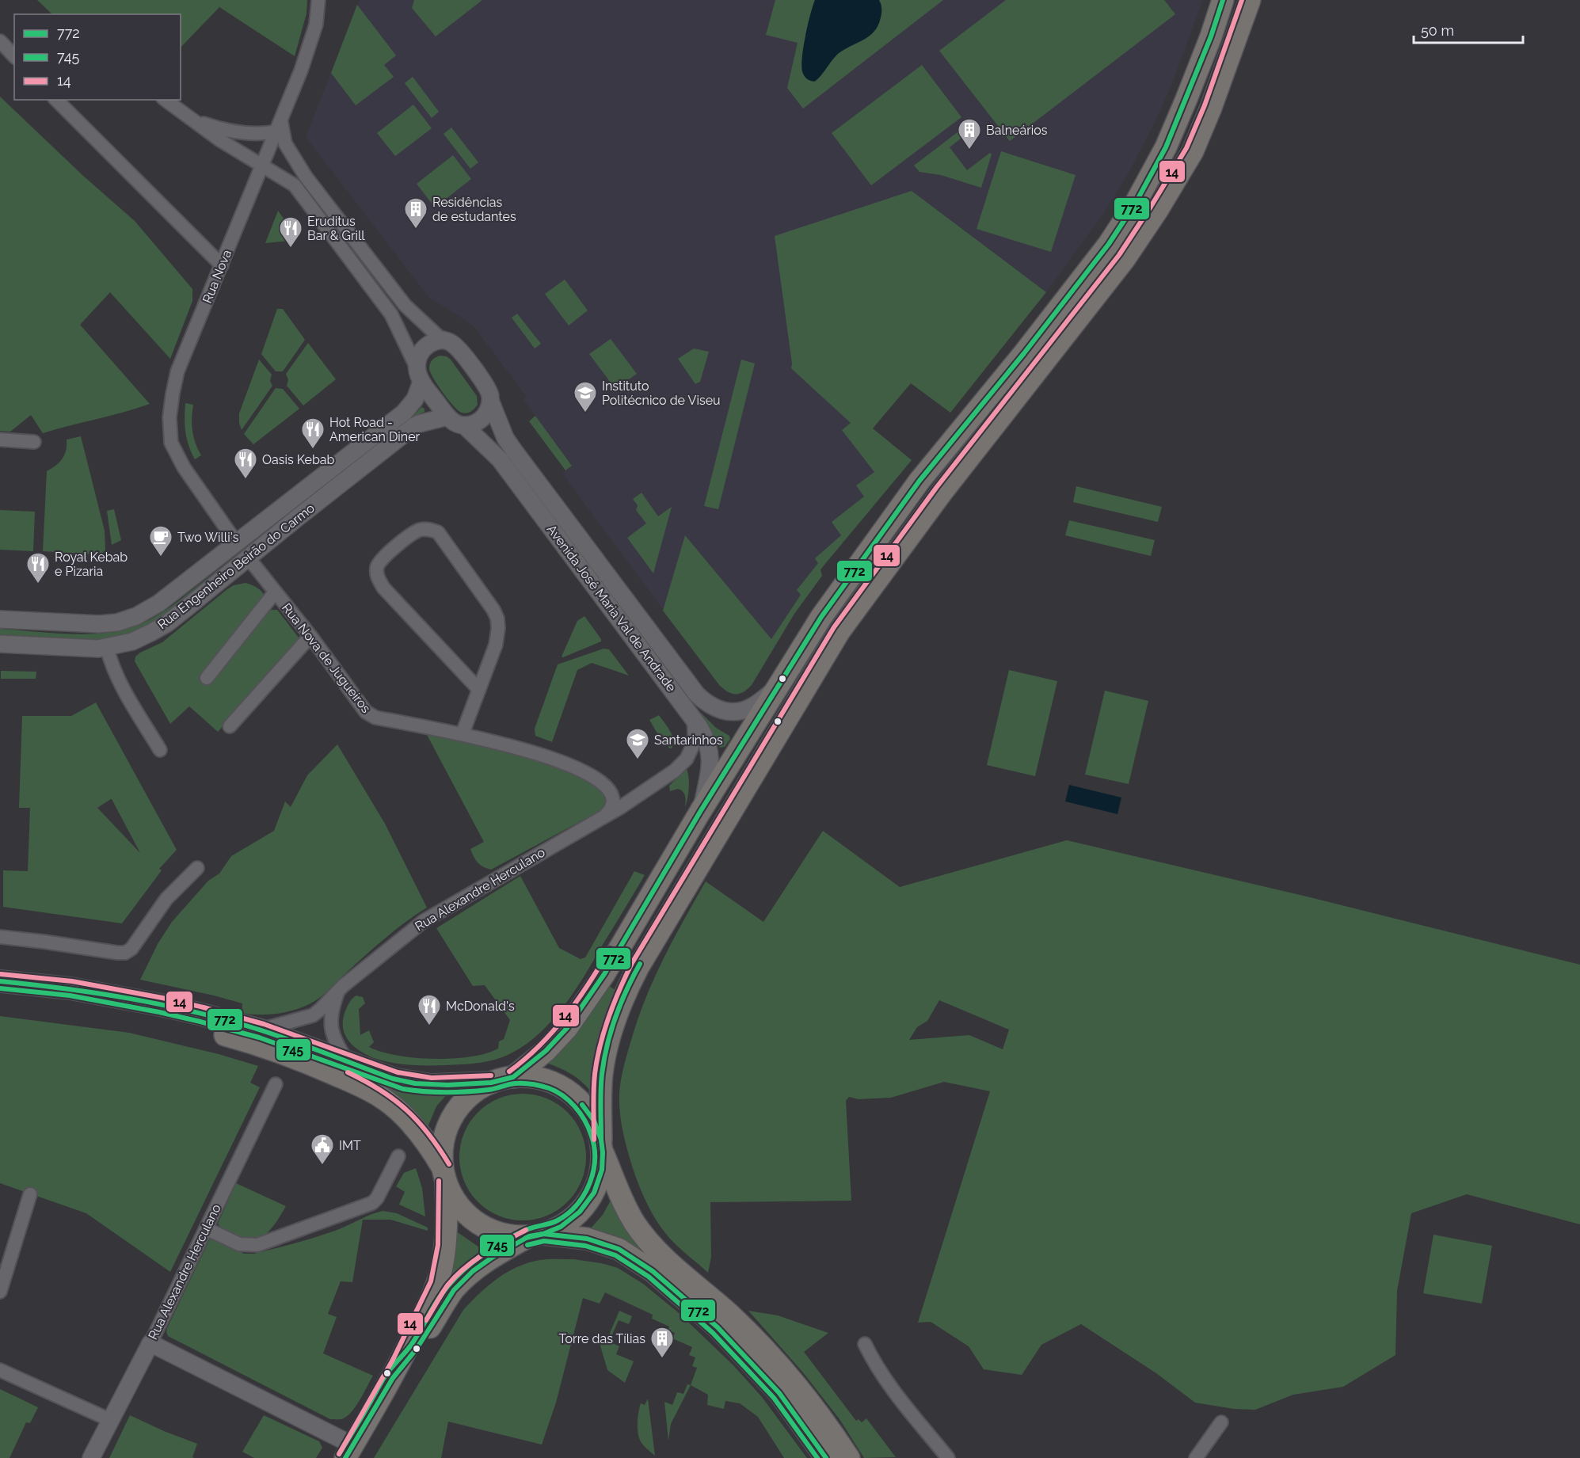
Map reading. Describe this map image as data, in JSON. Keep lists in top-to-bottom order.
{
  "streets": {
    "street": [
      "Rua Nova",
      "Rua Engenheiro Beirão do Carmo",
      "Avenida José Maria Val de Andrade",
      "Rua Nova de Jugueiros",
      "Rua Alexandre Herculano"
    ]
  },
  "crossings": [
    ["Rua Nova", "Rua Engenheiro Beirão do Carmo"],
    ["Rua Nova", "Avenida José Maria Val de Andrade"],
    ["Rua Engenheiro Beirão do Carmo", "Avenida José Maria Val de Andrade"],
    ["Rua Engenheiro Beirão do Carmo", "Rua Nova de Jugueiros"],
    ["Avenida José Maria Val de Andrade", "Rua Alexandre Herculano"],
    ["Rua Nova de Jugueiros", "Rua Alexandre Herculano"]
  ],
  "places": {
    "building": ["Balneários", "Residências de estudantes", "Torre das Tílias"],
    "restaurant": [
      "Eruditus Bar & Grill",
      "Hot Road - American Diner",
      "Oasis Kebab",
      "Royal Kebab e Pizaria",
      "McDonald's"
    ],
    "school or university": ["Instituto Politécnico de Viseu", "Santarinhos"],
    "cafe": ["Two Willi's"],
    "public building": ["IMT"]
  },
  "lines": ["transit line 772", "transit line 14", "transit line 745"],
  "legend": ["772", "745", "14"],
  "scale_bar": "50 m"
}
